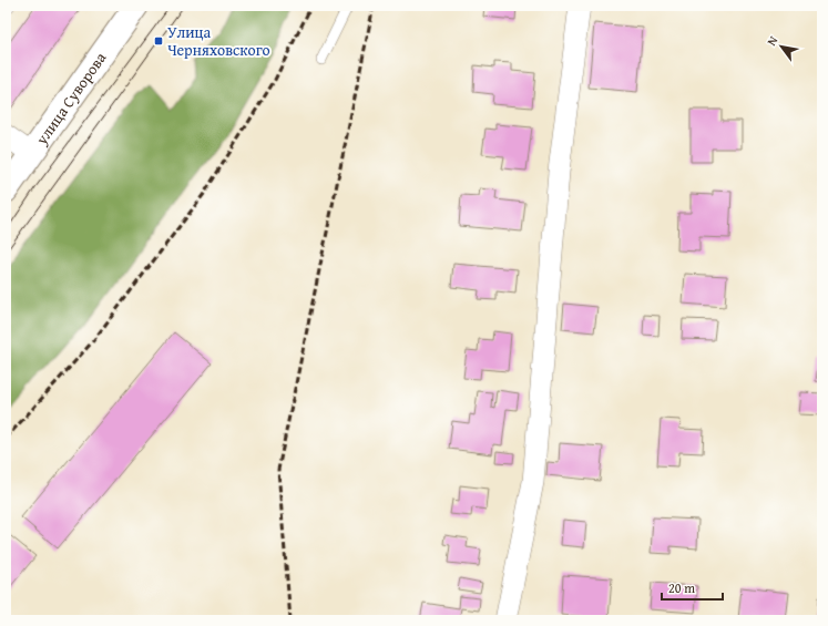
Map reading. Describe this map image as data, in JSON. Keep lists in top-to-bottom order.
{
  "streets": {
    "street": ["улица Суворова"]
  },
  "places": {
    "transit": ["Улица Черняховского"]
  },
  "scale_bar": "20 m",
  "north": "top left"
}
